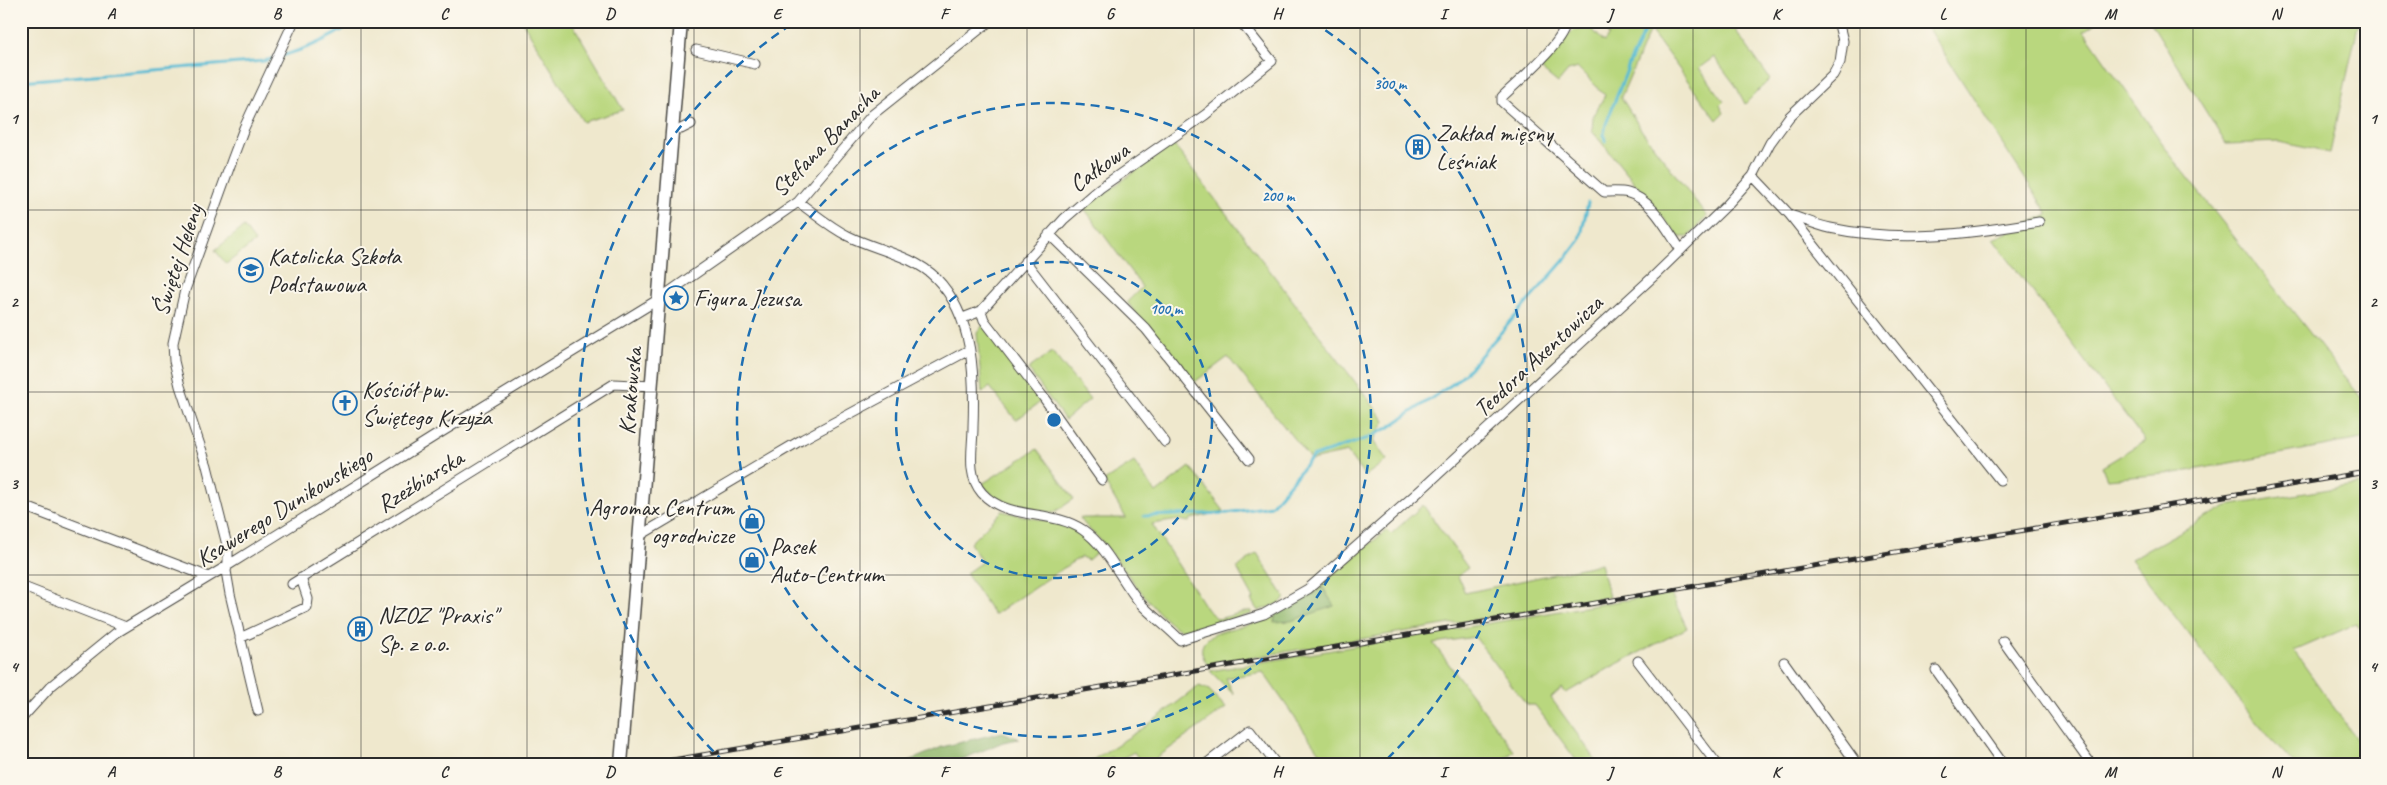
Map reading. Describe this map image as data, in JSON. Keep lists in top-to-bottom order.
{
  "streets": {
    "main road": ["Krakowska"],
    "street": [
      "Stefana Banacha",
      "Całkowa",
      "Świętej Heleny",
      "Teodora Axentowicza",
      "Rzeźbiarska",
      "Ksawerego Dunikowskiego"
    ]
  },
  "crossings": [
    ["Stefana Banacha", "Krakowska"],
    ["Stefana Banacha", "Ksawerego Dunikowskiego"],
    ["Świętej Heleny", "Ksawerego Dunikowskiego"],
    ["Krakowska", "Rzeźbiarska"],
    ["Krakowska", "Ksawerego Dunikowskiego"]
  ],
  "places": {
    "building": ["Zakład mięsny Leśniak", "NZOZ \"Praxis\" Sp. z o.o."],
    "school or university": ["Katolicka Szkoła Podstawowa"],
    "place": ["Figura Jezusa"],
    "church": ["Kościół pw. Świętego Krzyża"],
    "shop": ["Agromax Centrum ogrodnicze", "Pasek Auto-Centrum"]
  },
  "grid": {
    "columns": [
      "A",
      "B",
      "C",
      "D",
      "E",
      "F",
      "G",
      "H",
      "I",
      "J",
      "K",
      "L",
      "M",
      "N"
    ],
    "rows": [
      "1",
      "2",
      "3",
      "4"
    ]
  },
  "rings": ["300 m", "200 m", "100 m"]
}
